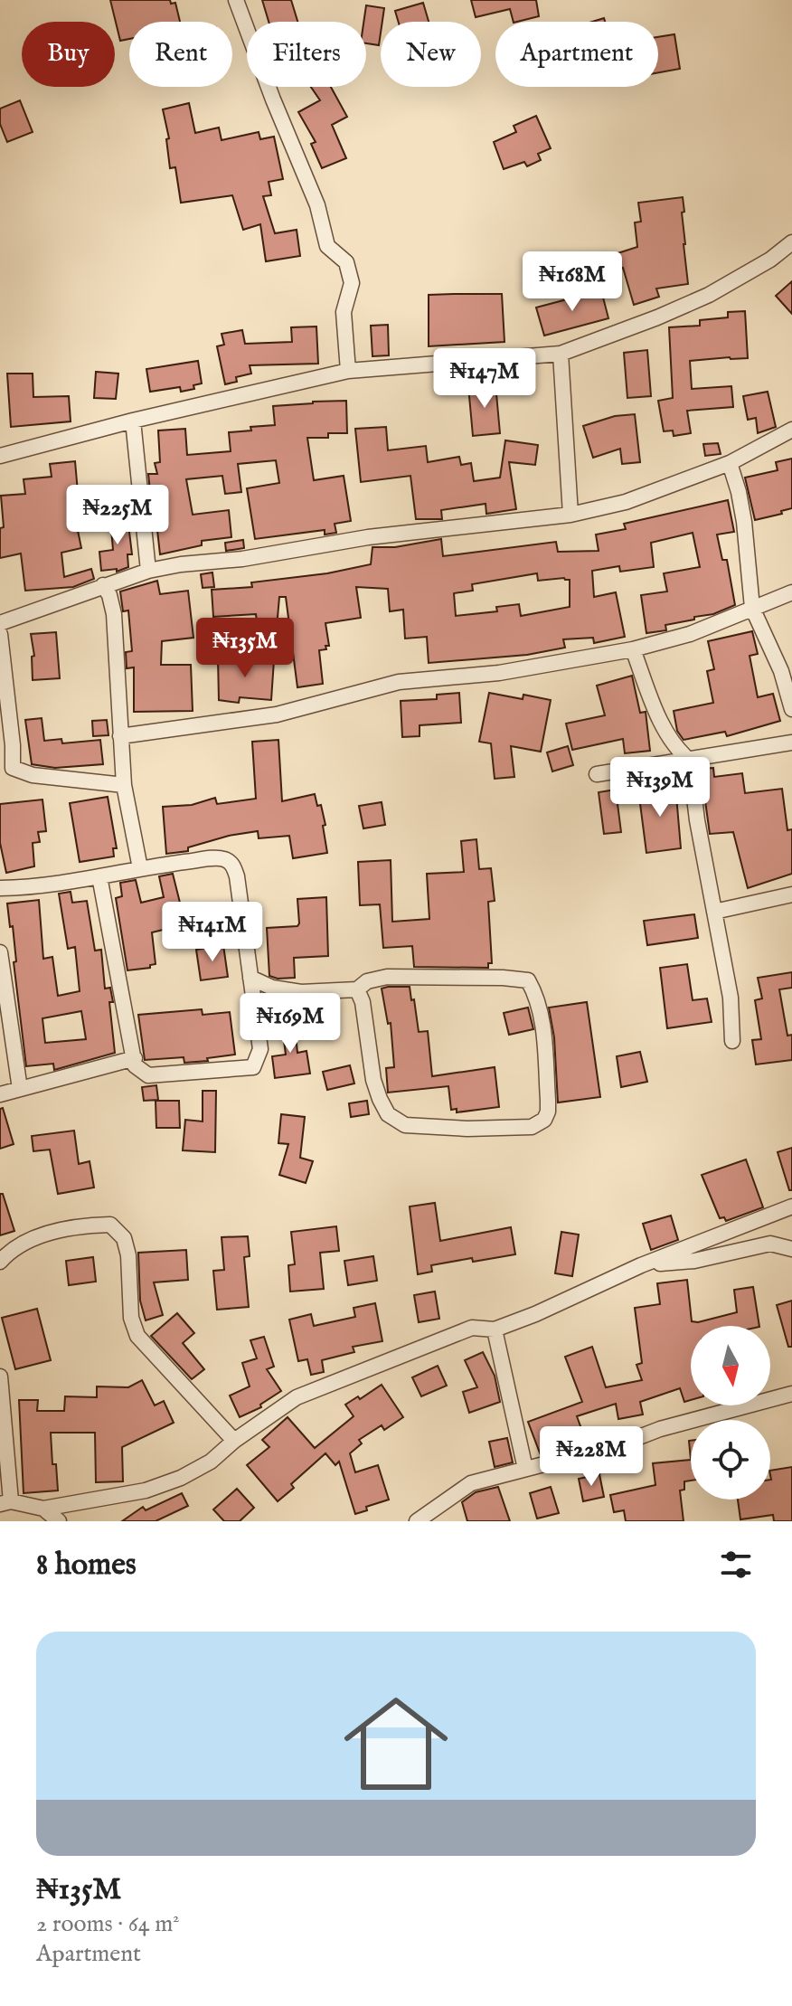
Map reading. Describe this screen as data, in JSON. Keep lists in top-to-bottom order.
{
  "north": "bottom",
  "page": {
    "chip": [
      "Buy",
      "Rent",
      "Filters",
      "New",
      "Apartment"
    ],
    "price": [
      "₦168M",
      "₦147M",
      "₦225M",
      "₦135M",
      "₦139M",
      "₦141M",
      "₦169M",
      "₦228M"
    ],
    "heading": "8 homes",
    "list": [
      {
        "name": "₦135M",
        "note": "2 rooms · 64 m² · Apartment"
      }
    ]
  }
}
